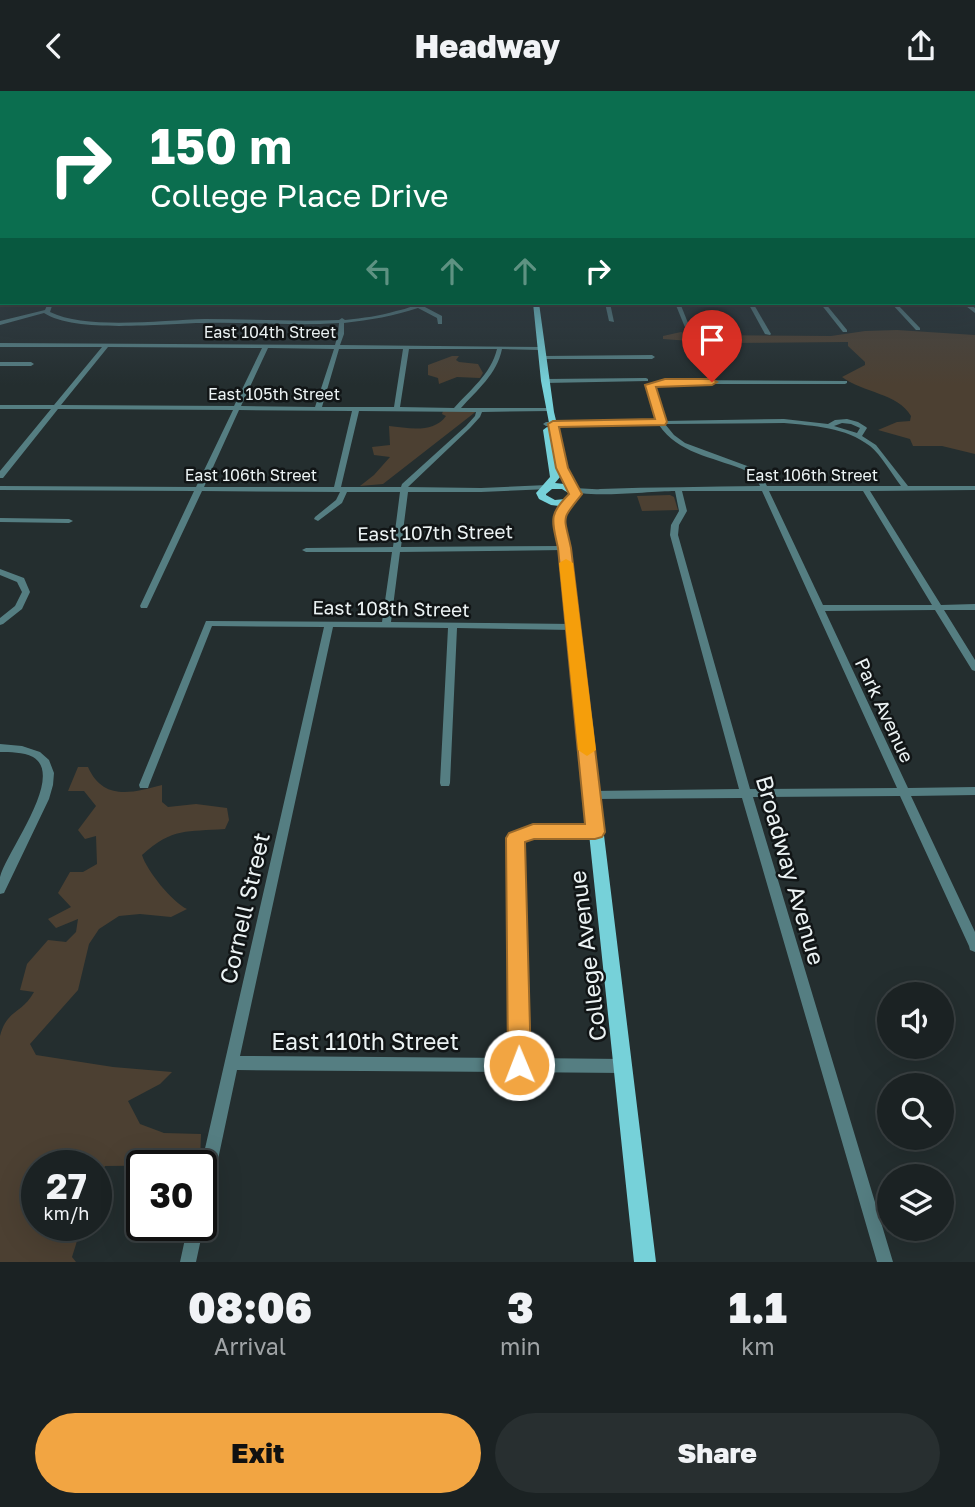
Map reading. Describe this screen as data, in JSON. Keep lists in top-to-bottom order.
{
  "streets": {
    "main road": ["College Avenue"],
    "street": [
      "East 104th Street",
      "East 105th Street",
      "East 106th Street",
      "East 107th Street",
      "East 108th Street",
      "Park Avenue",
      "Broadway Avenue",
      "Cornell Street",
      "East 110th Street"
    ]
  },
  "crossings": [
    ["East 106th Street", "Park Avenue"],
    ["East 106th Street", "Broadway Avenue"],
    ["East 106th Street", "College Avenue"],
    ["East 107th Street", "College Avenue"],
    ["East 108th Street", "Cornell Street"],
    ["East 108th Street", "College Avenue"],
    ["Cornell Street", "East 110th Street"],
    ["College Avenue", "East 110th Street"]
  ],
  "page": {
    "header": "Headway",
    "turn": ["150 m", "College Place Drive"],
    "speed": "27 km/h",
    "limit": "30",
    "eta": [
      "08:06",
      "Arrival",
      "3",
      "min",
      "1.1",
      "km"
    ],
    "buttons": ["Exit", "Share"]
  }
}
